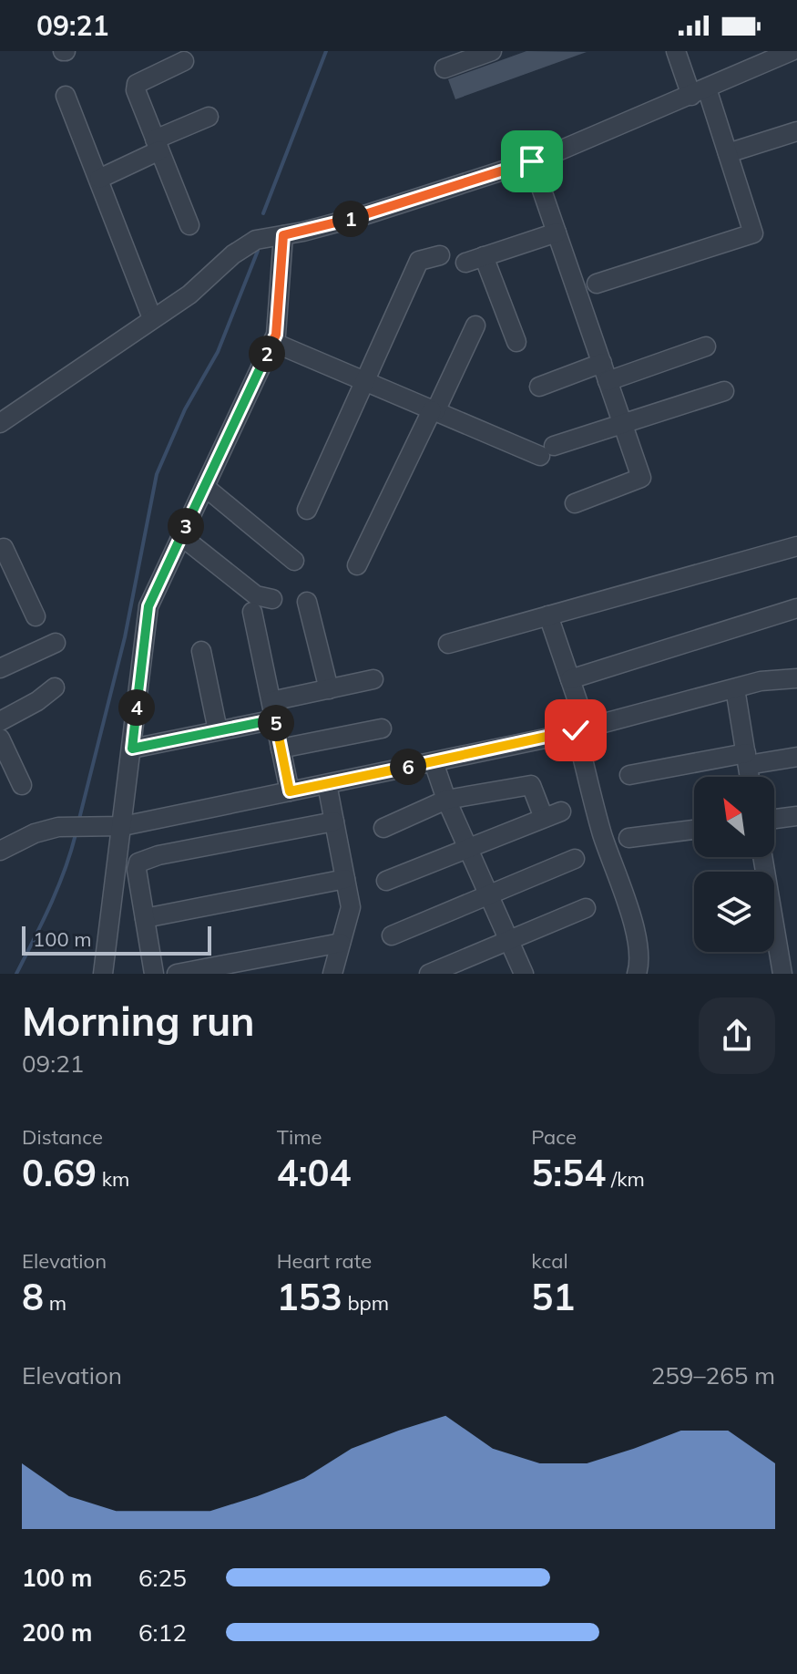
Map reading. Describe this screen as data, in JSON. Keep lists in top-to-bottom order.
{
  "scale_bar": "100 m",
  "north": "top left",
  "page": {
    "status": "09:21",
    "pins": [
      "1",
      "2",
      "3",
      "4",
      "5",
      "6"
    ],
    "scale": "100 m",
    "heading": ["Morning run", "09:21"],
    "stats": [
      ["Distance", "0.69 km"],
      ["Time", "4:04"],
      ["Pace", "5:54 /km"],
      ["Elevation", "8 m"],
      ["Heart rate", "153 bpm"],
      ["kcal", "51"]
    ],
    "chart": ["Elevation", "259–265 m"],
    "list": [
      {
        "name": "100 m",
        "note": "6:25"
      },
      {
        "name": "200 m",
        "note": "6:12"
      }
    ]
  }
}
